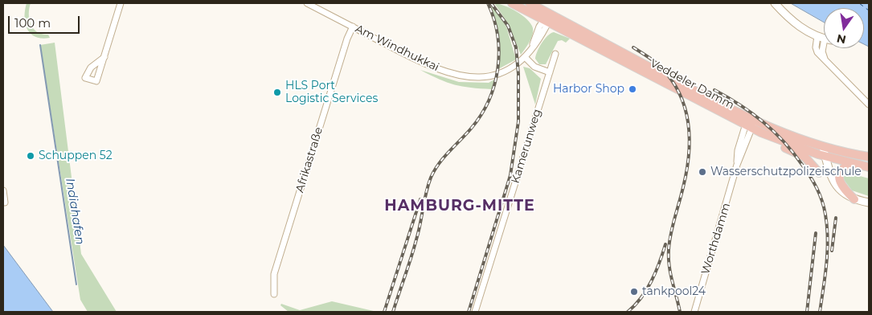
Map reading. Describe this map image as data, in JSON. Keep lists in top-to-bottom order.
{
  "streets": {
    "main road": ["Veddeler Damm"],
    "street": [
      "Am Windhukkai",
      "Kamerunweg",
      "Afrikastraße",
      "Worthdamm"
    ]
  },
  "crossings": [
    ["Am Windhukkai", "Veddeler Damm"],
    ["Am Windhukkai", "Afrikastraße"],
    ["Veddeler Damm", "Worthdamm"]
  ],
  "districts": ["HAMBURG-MITTE"],
  "water": ["Indiahafen"],
  "places": [
    "Harbor Shop",
    "HLS Port Logistic Services",
    "Schuppen 52",
    "Wasserschutzpolizeischule",
    "tankpool24"
  ],
  "scale_bar": "100 m",
  "north": "bottom"
}
